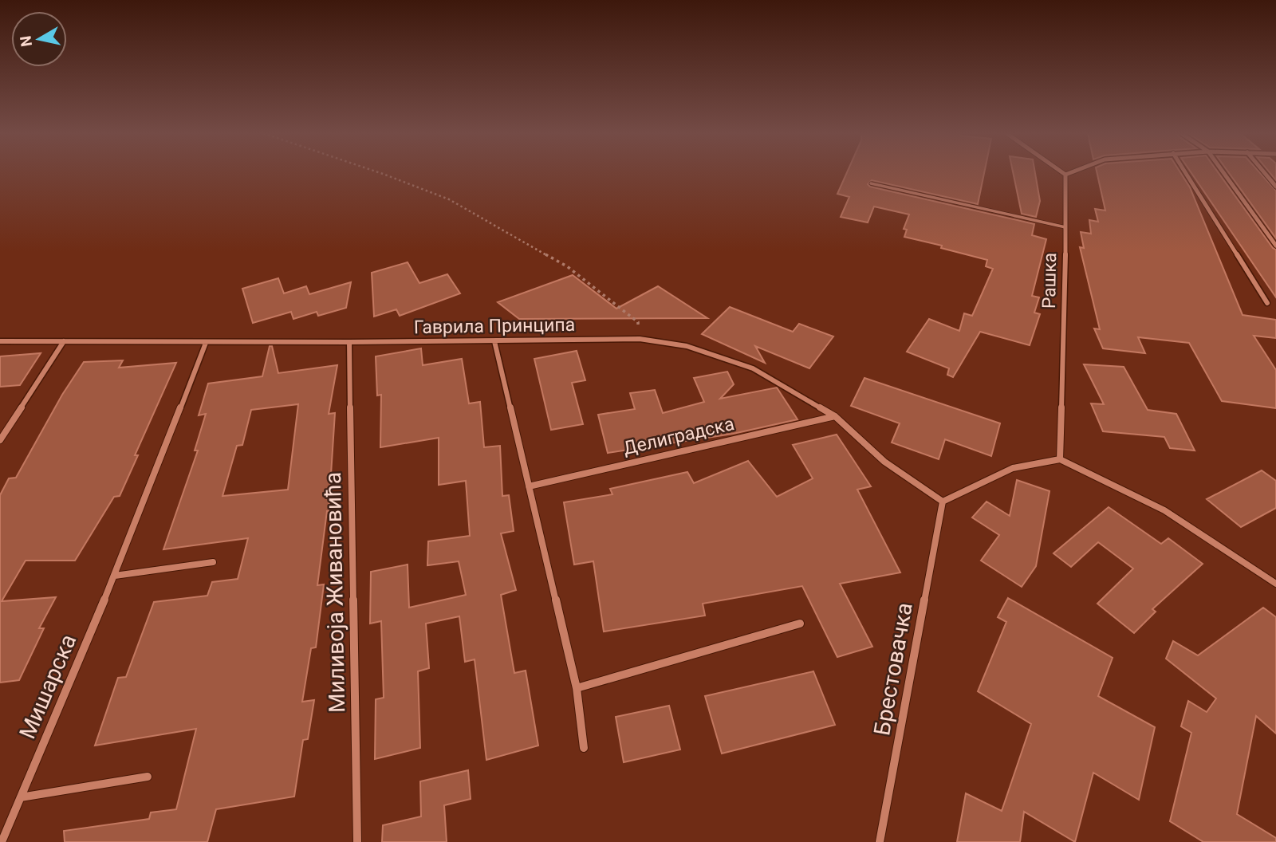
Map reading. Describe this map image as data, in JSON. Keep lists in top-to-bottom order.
{
  "streets": {
    "street": [
      "Рашка",
      "Гаврила Принципа",
      "Делиградска",
      "Миливоја Живановића",
      "Брестовачка",
      "Мишарска"
    ]
  },
  "crossings": [
    ["Гаврила Принципа", "Делиградска"],
    ["Гаврила Принципа", "Миливоја Живановића"],
    ["Гаврила Принципа", "Брестовачка"],
    ["Гаврила Принципа", "Мишарска"]
  ],
  "north": "left"
}
